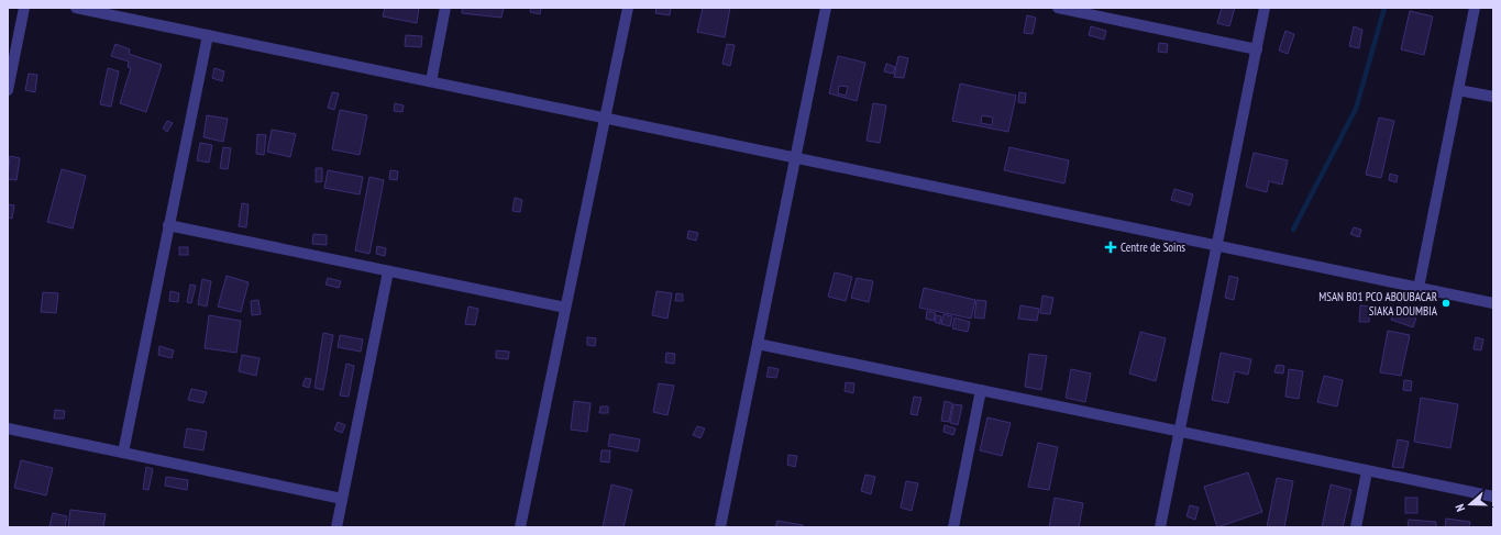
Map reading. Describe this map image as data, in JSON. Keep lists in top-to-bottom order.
{
  "places": {
    "health": ["Centre de Soins"],
    "other": ["MSAN B01 PCO ABOUBACAR SIAKA DOUMBIA"]
  },
  "north": "left"
}
